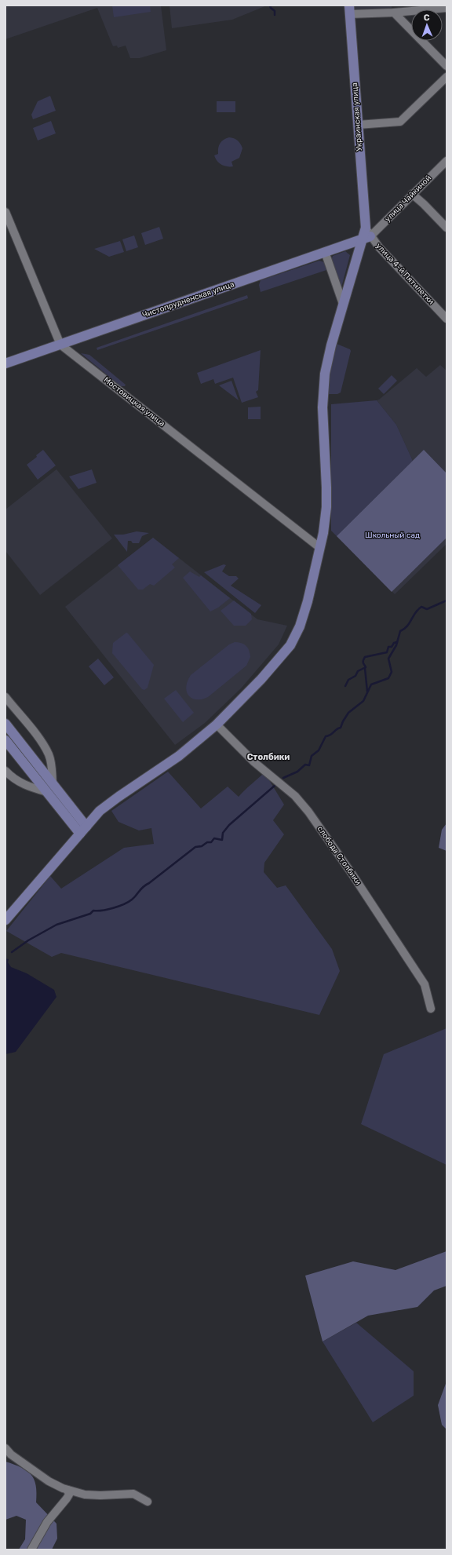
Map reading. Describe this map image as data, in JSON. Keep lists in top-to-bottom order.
{
  "streets": {
    "main road": ["Украинская улица", "Чистопрудненская улица"],
    "street": [
      "улица Чайкиной",
      "улица 4-й Пятилетки",
      "Мостовицкая улица",
      "слобода Столбики"
    ]
  },
  "crossings": [
    ["Украинская улица", "улица Чайкиной"],
    ["Украинская улица", "улица 4-й Пятилетки"],
    ["Украинская улица", "Чистопрудненская улица"],
    ["улица Чайкиной", "улица 4-й Пятилетки"],
    ["улица Чайкиной", "Чистопрудненская улица"],
    ["улица 4-й Пятилетки", "Чистопрудненская улица"],
    ["Чистопрудненская улица", "Мостовицкая улица"]
  ],
  "districts": ["Столбики"],
  "parks": ["Школьный сад"],
  "north": "top"
}
